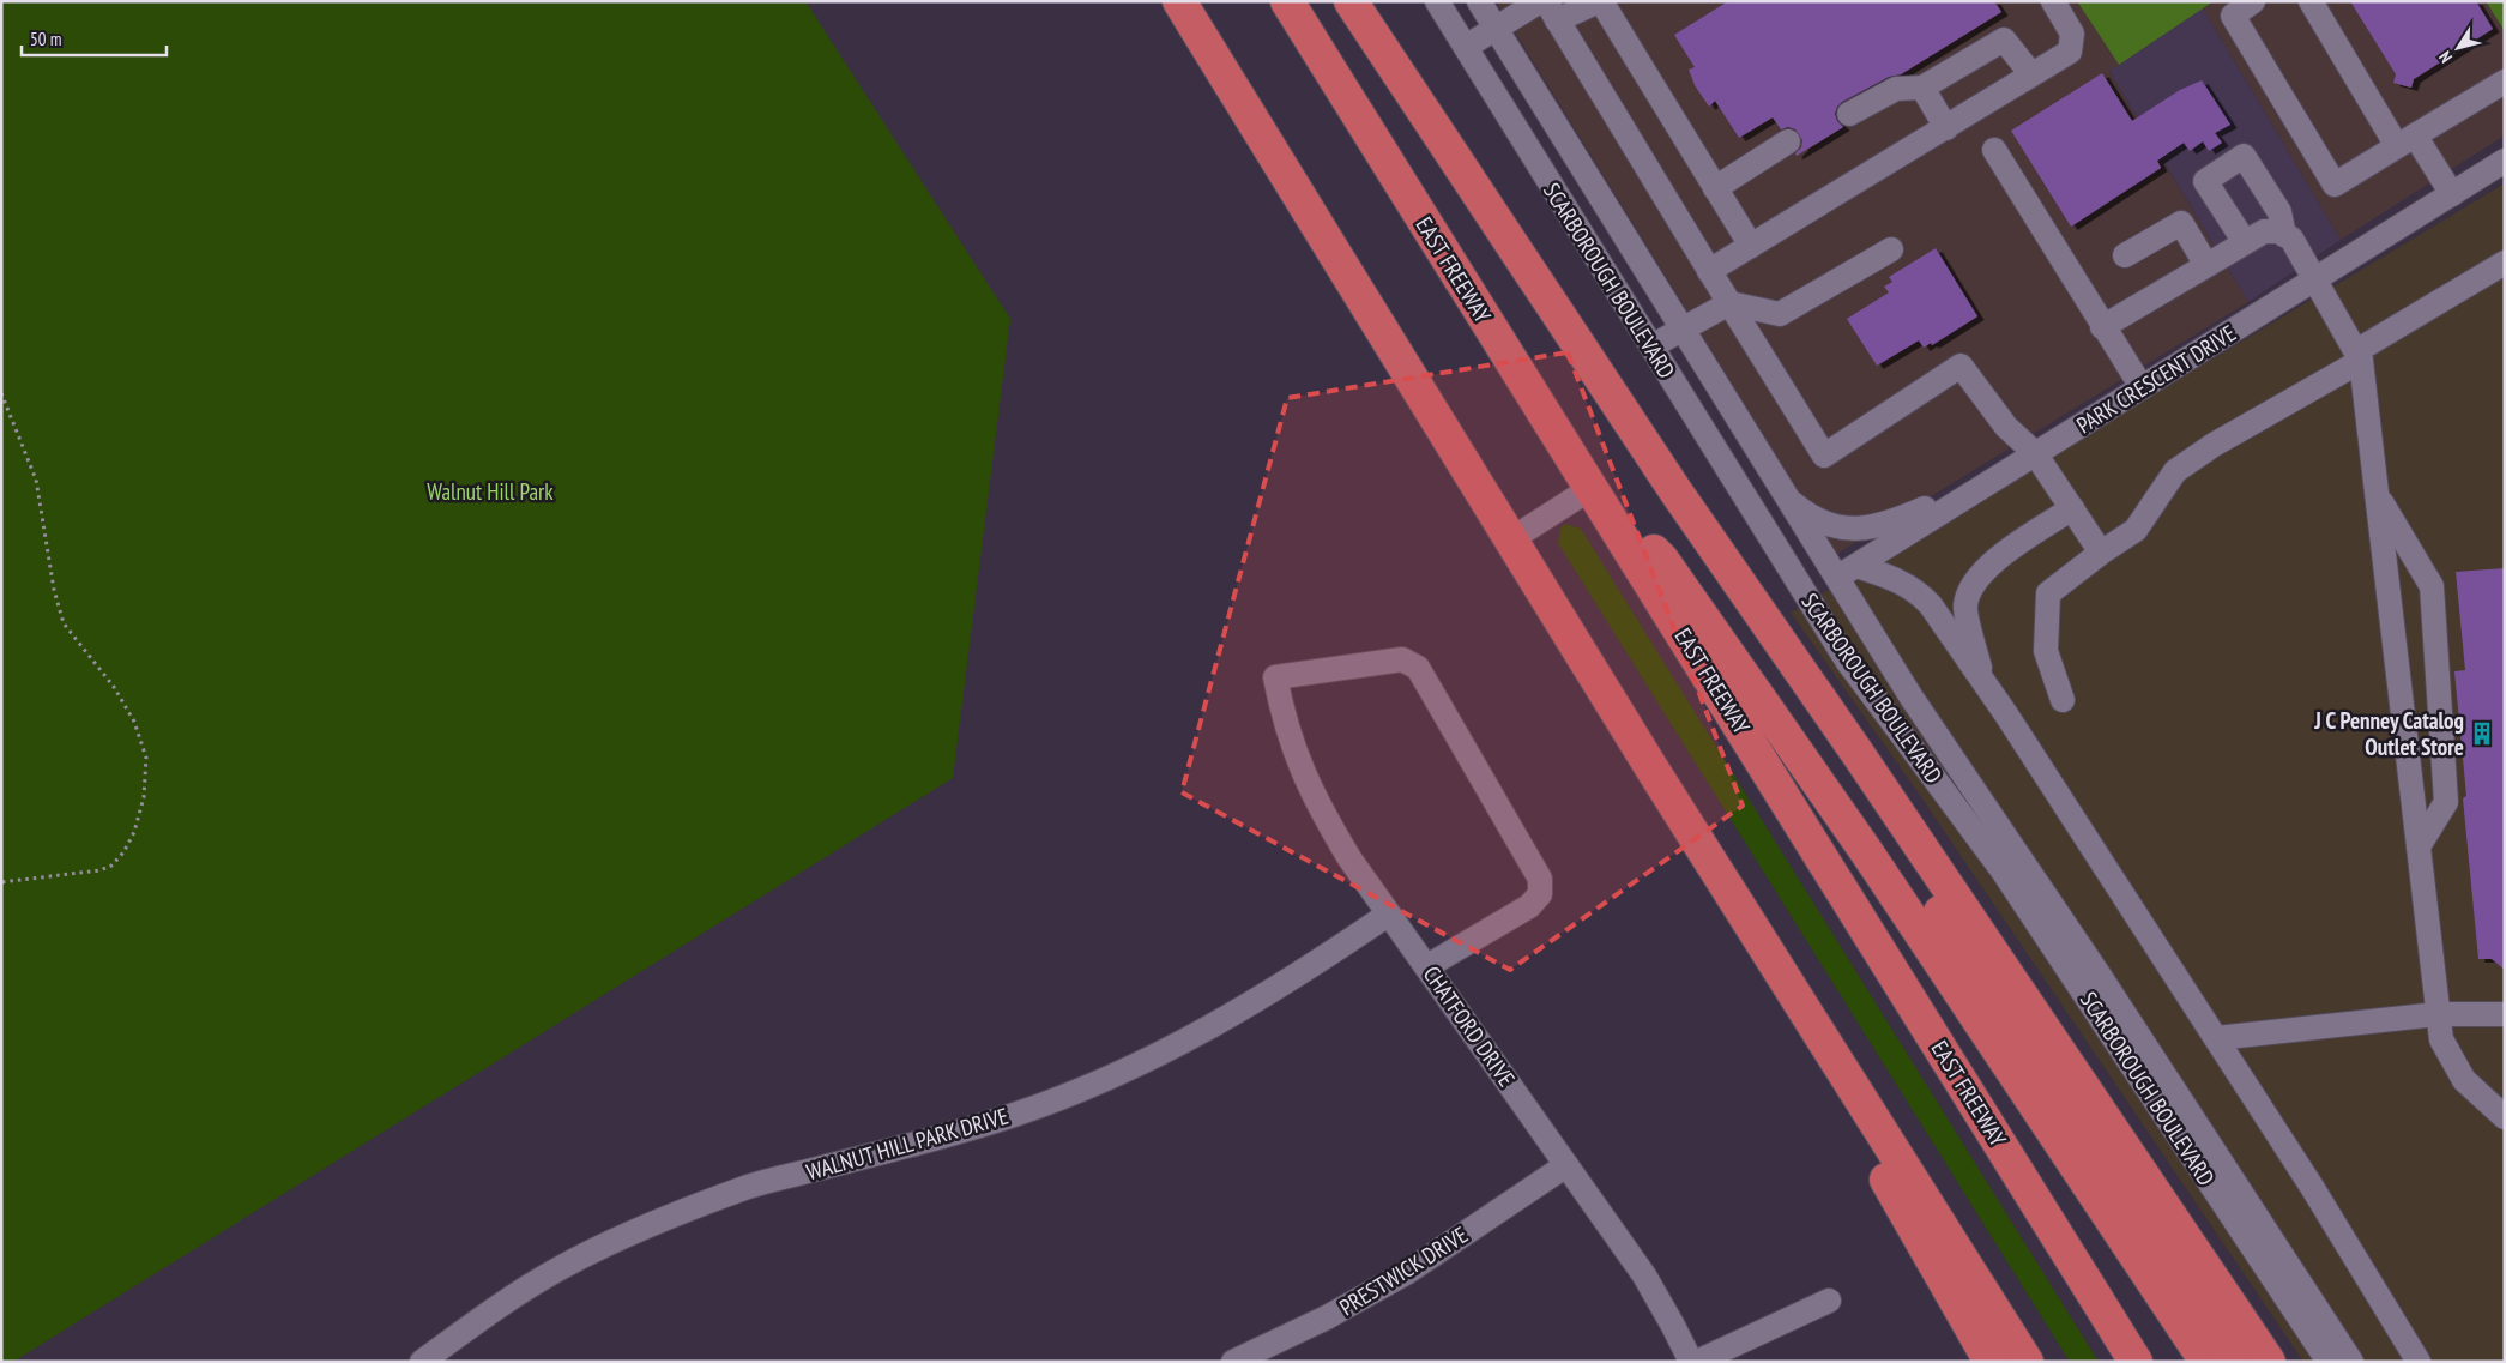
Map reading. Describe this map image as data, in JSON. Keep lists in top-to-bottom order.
{
  "streets": {
    "highway": ["EAST FREEWAY"],
    "street": [
      "SCARBOROUGH BOULEVARD",
      "PARK CRESCENT DRIVE",
      "CHATFORD DRIVE",
      "WALNUT HILL PARK DRIVE",
      "PRESTWICK DRIVE"
    ]
  },
  "crossings": [
    ["SCARBOROUGH BOULEVARD", "PARK CRESCENT DRIVE"],
    ["CHATFORD DRIVE", "WALNUT HILL PARK DRIVE"],
    ["CHATFORD DRIVE", "PRESTWICK DRIVE"]
  ],
  "parks": ["Walnut Hill Park"],
  "places": {
    "building": ["J C Penney Catalog Outlet Store"]
  },
  "scale_bar": "50 m",
  "north": "bottom left"
}
